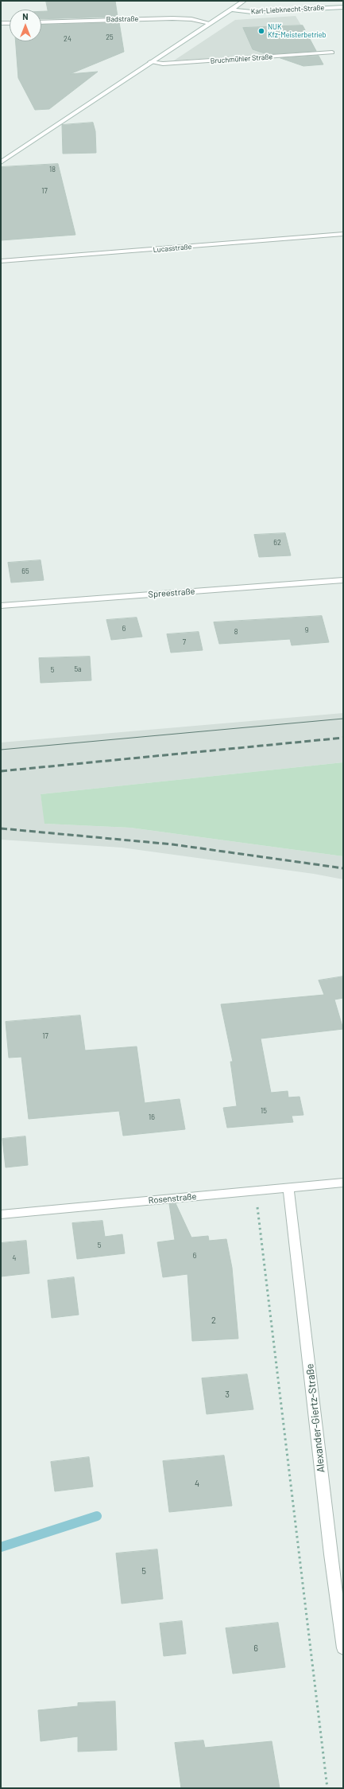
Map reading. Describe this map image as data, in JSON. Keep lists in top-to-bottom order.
{
  "streets": {
    "street": [
      "Karl-Liebknecht-Straße",
      "Badstraße",
      "Bruchmühler Straße",
      "Lucasstraße",
      "Spreestraße",
      "Rosenstraße",
      "Alexander-Giertz-Straße"
    ]
  },
  "crossings": [
    ["Rosenstraße", "Alexander-Giertz-Straße"]
  ],
  "places": ["NUK Kfz-Meisterbetrieb"],
  "house_numbers": [
    "25",
    "24",
    "18",
    "17",
    "62",
    "65",
    "6",
    "9",
    "8",
    "7",
    "5a",
    "5",
    "17",
    "15",
    "16",
    "5",
    "6",
    "4",
    "2",
    "3",
    "4",
    "5",
    "6"
  ],
  "north": "top"
}
